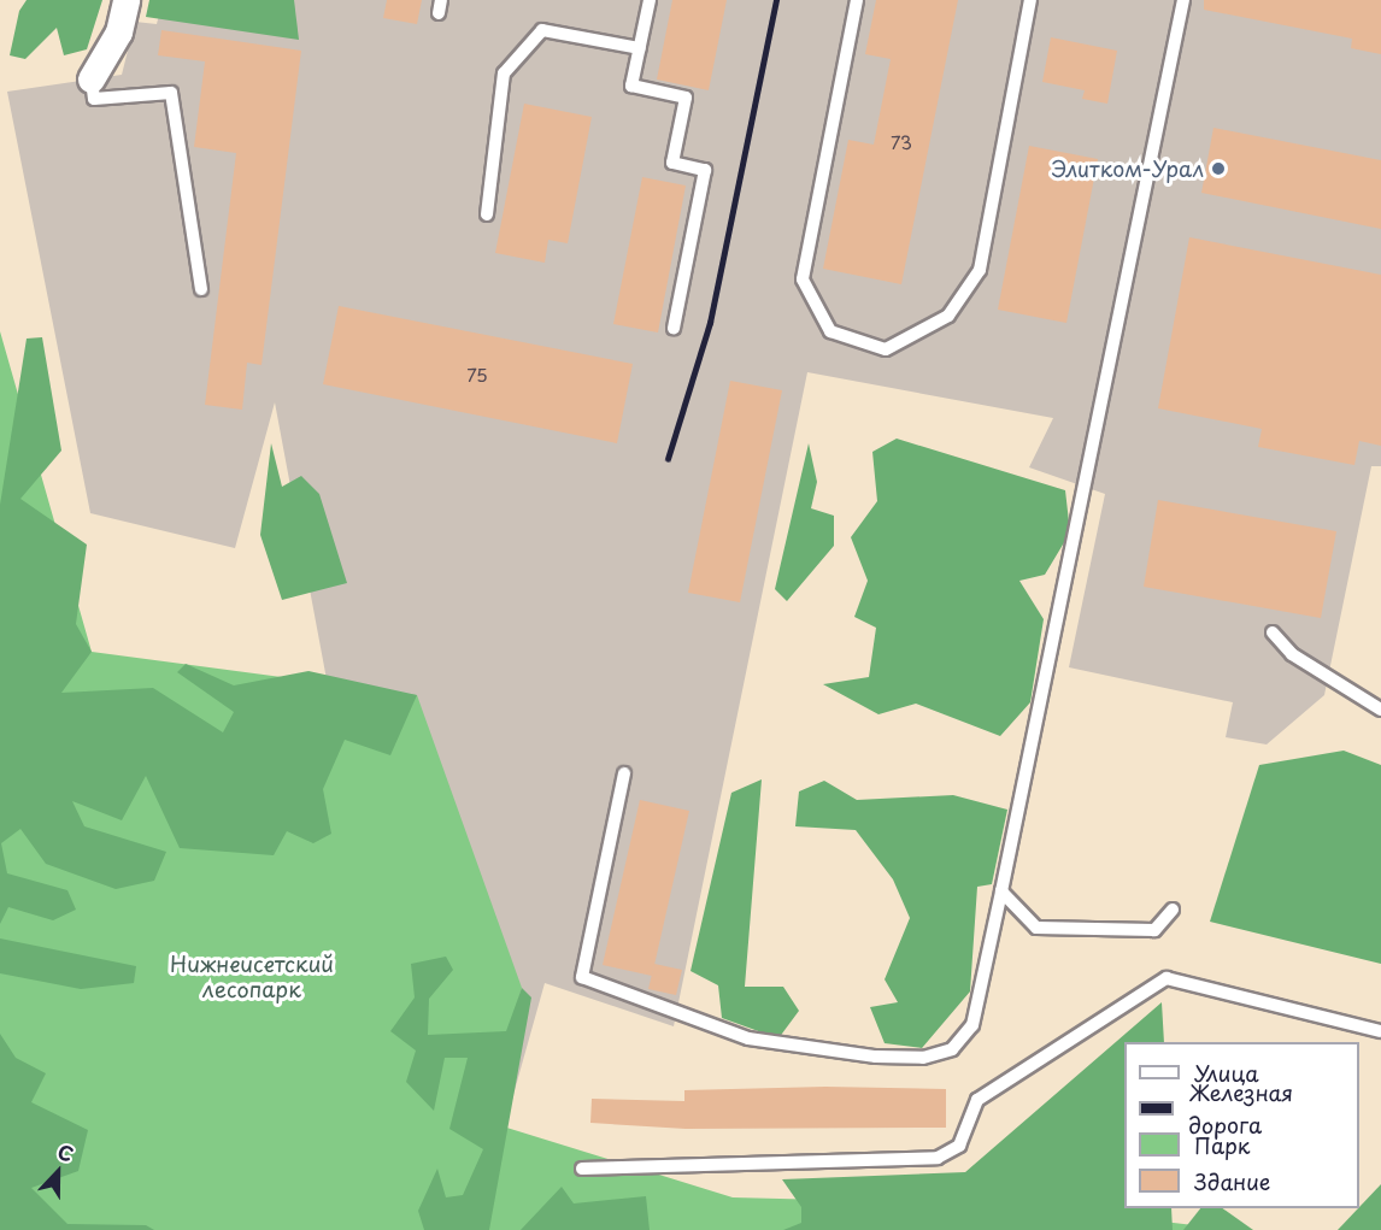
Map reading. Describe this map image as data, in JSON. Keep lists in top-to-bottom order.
{
  "parks": ["Нижнеисетский лесопарк"],
  "places": ["Элитком-Урал"],
  "house_numbers": ["73", "75"],
  "legend": [
    "Улица",
    "Железная дорога",
    "Парк",
    "Здание"
  ],
  "north": "top"
}
